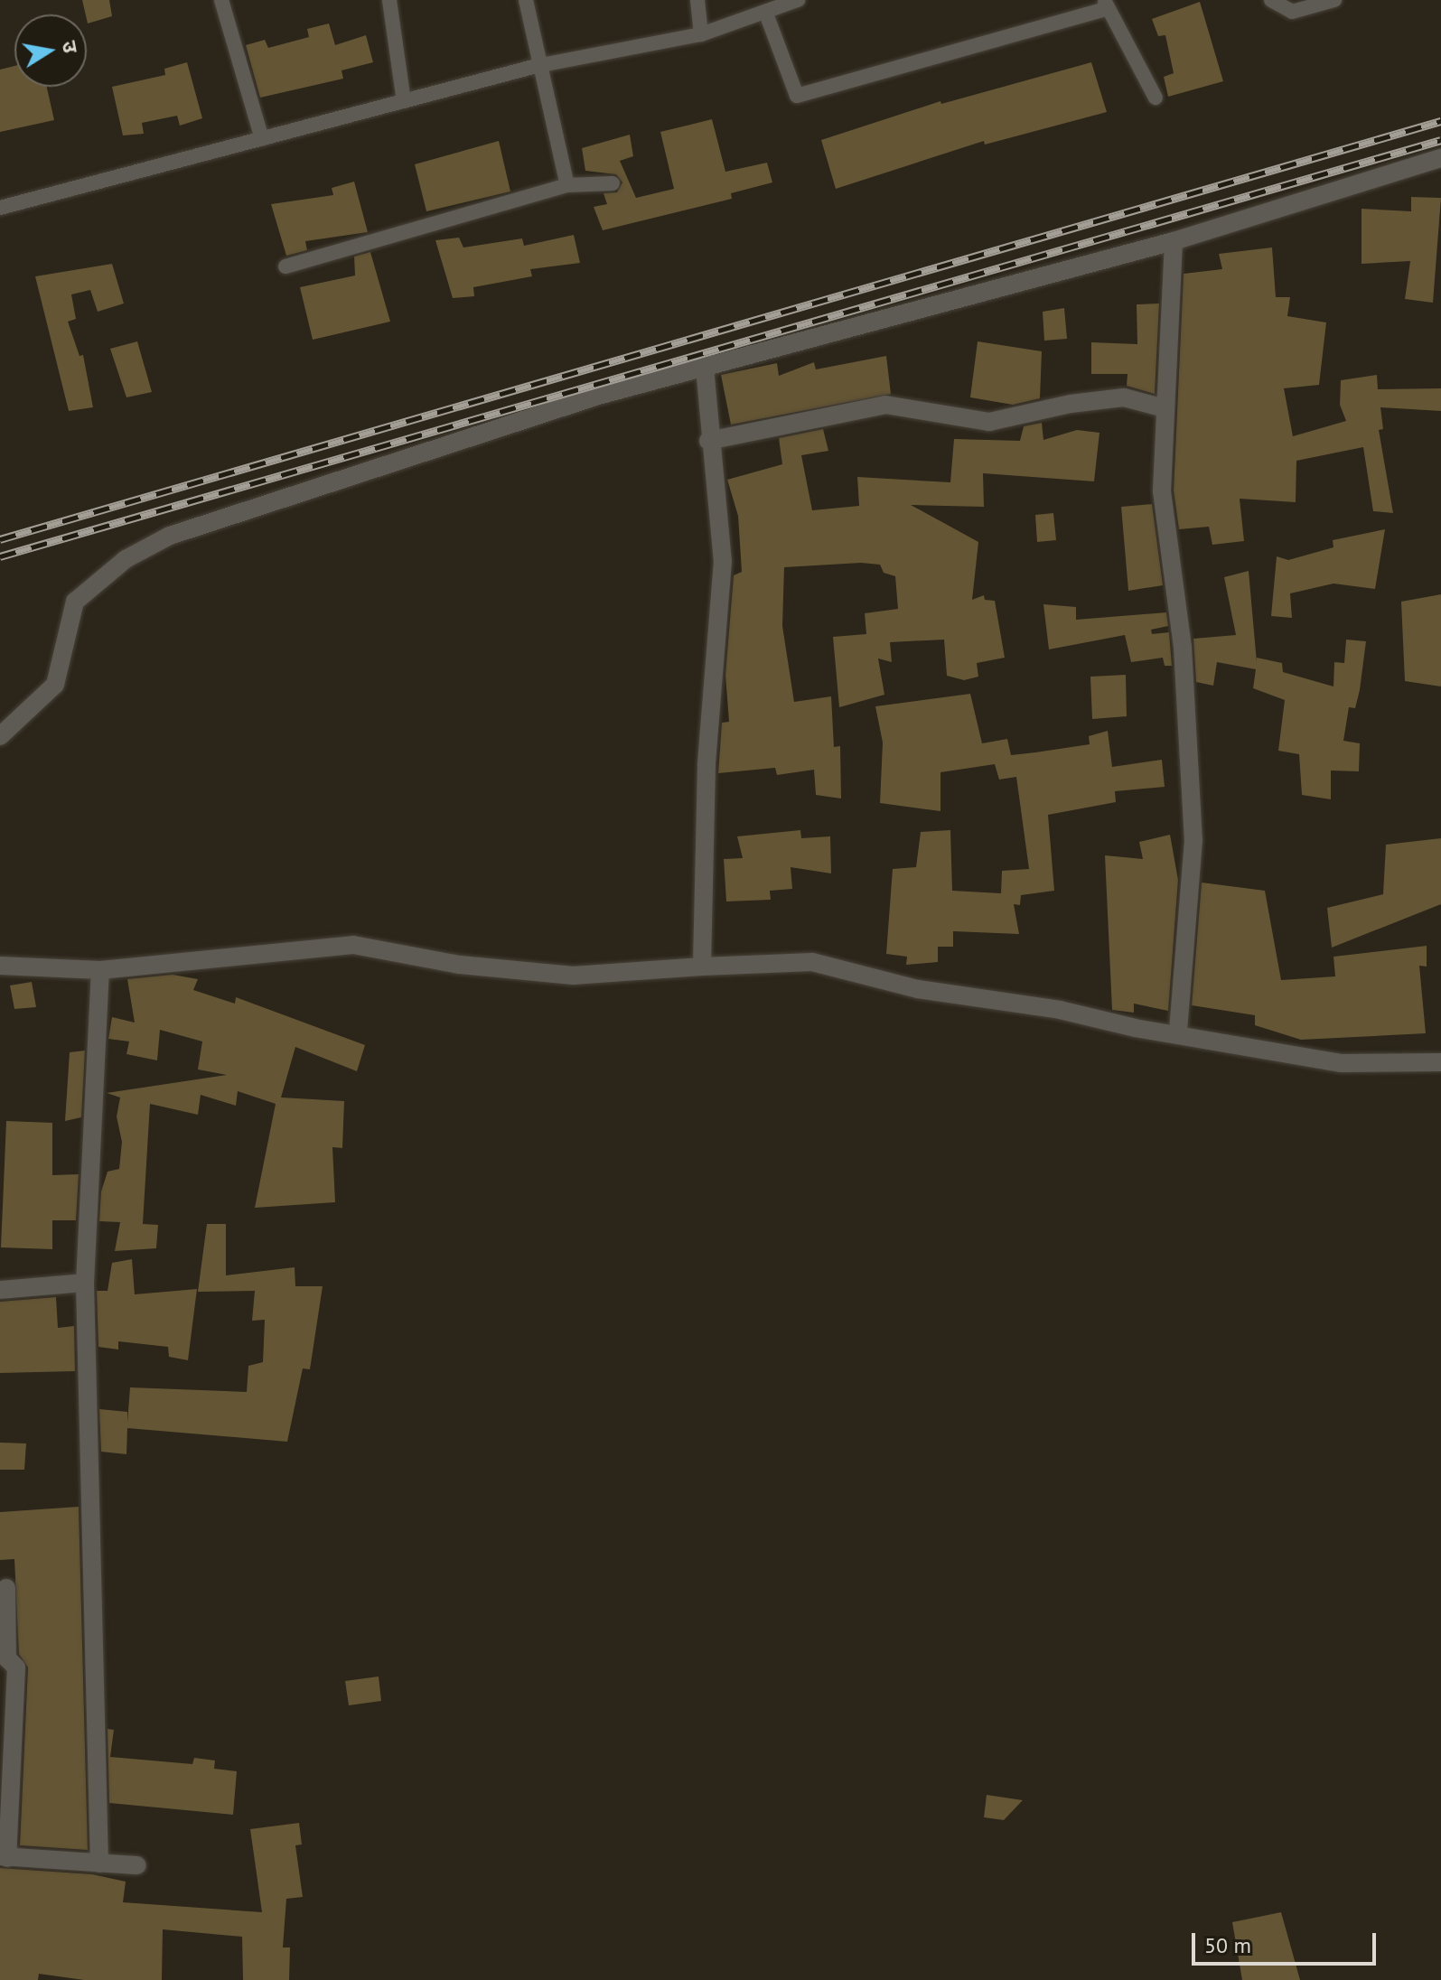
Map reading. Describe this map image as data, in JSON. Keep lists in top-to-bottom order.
{
  "scale_bar": "50 m",
  "north": "right"
}
